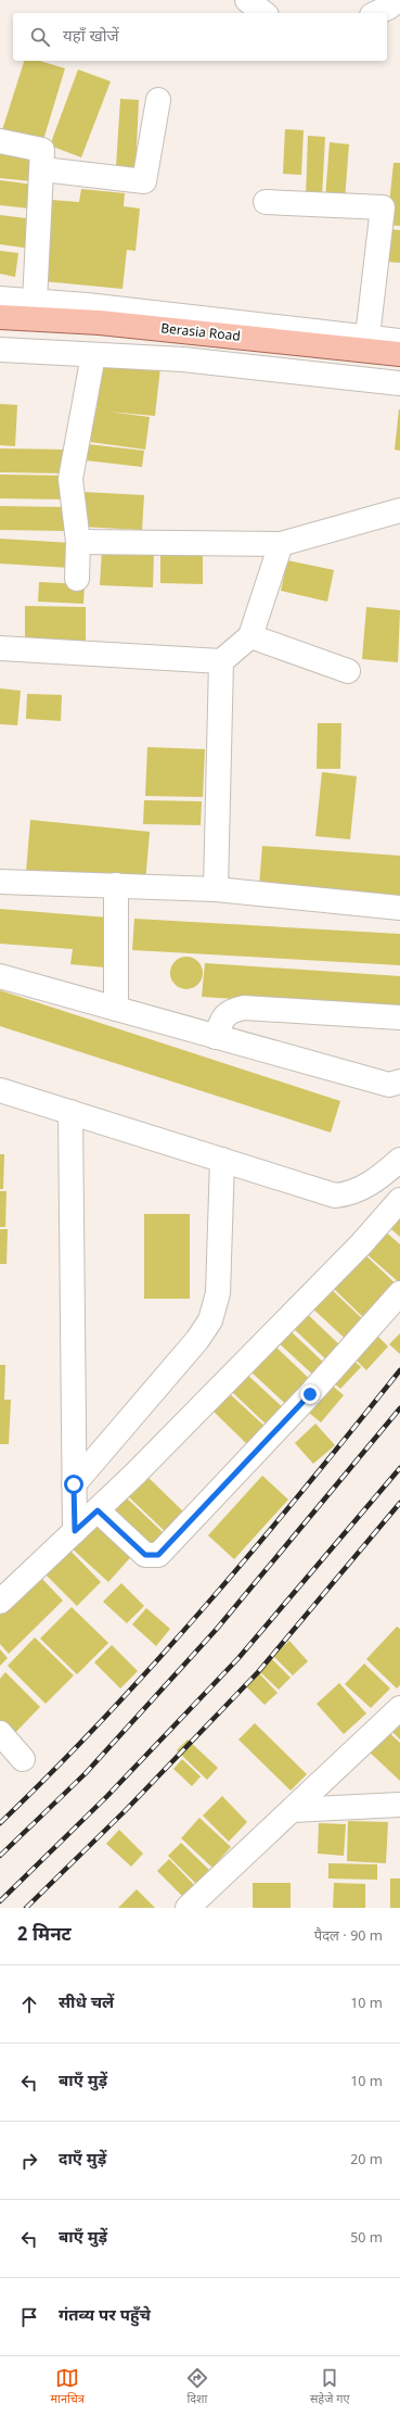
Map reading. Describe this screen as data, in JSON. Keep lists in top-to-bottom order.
{
  "streets": {
    "main road": ["Berasia Road"]
  },
  "page": {
    "search": "यहाँ खोजें",
    "heading": ["2 मिनट", "पैदल · 90 m"],
    "list": [
      ["सीधे चलें", "10 m"],
      ["बाएँ मुड़ें", "10 m"],
      ["दाएँ मुड़ें", "20 m"],
      ["बाएँ मुड़ें", "50 m"],
      "गंतव्य पर पहुँचे"
    ],
    "nav": ["मानचित्र", "दिशा", "सहेजे गए"]
  }
}
